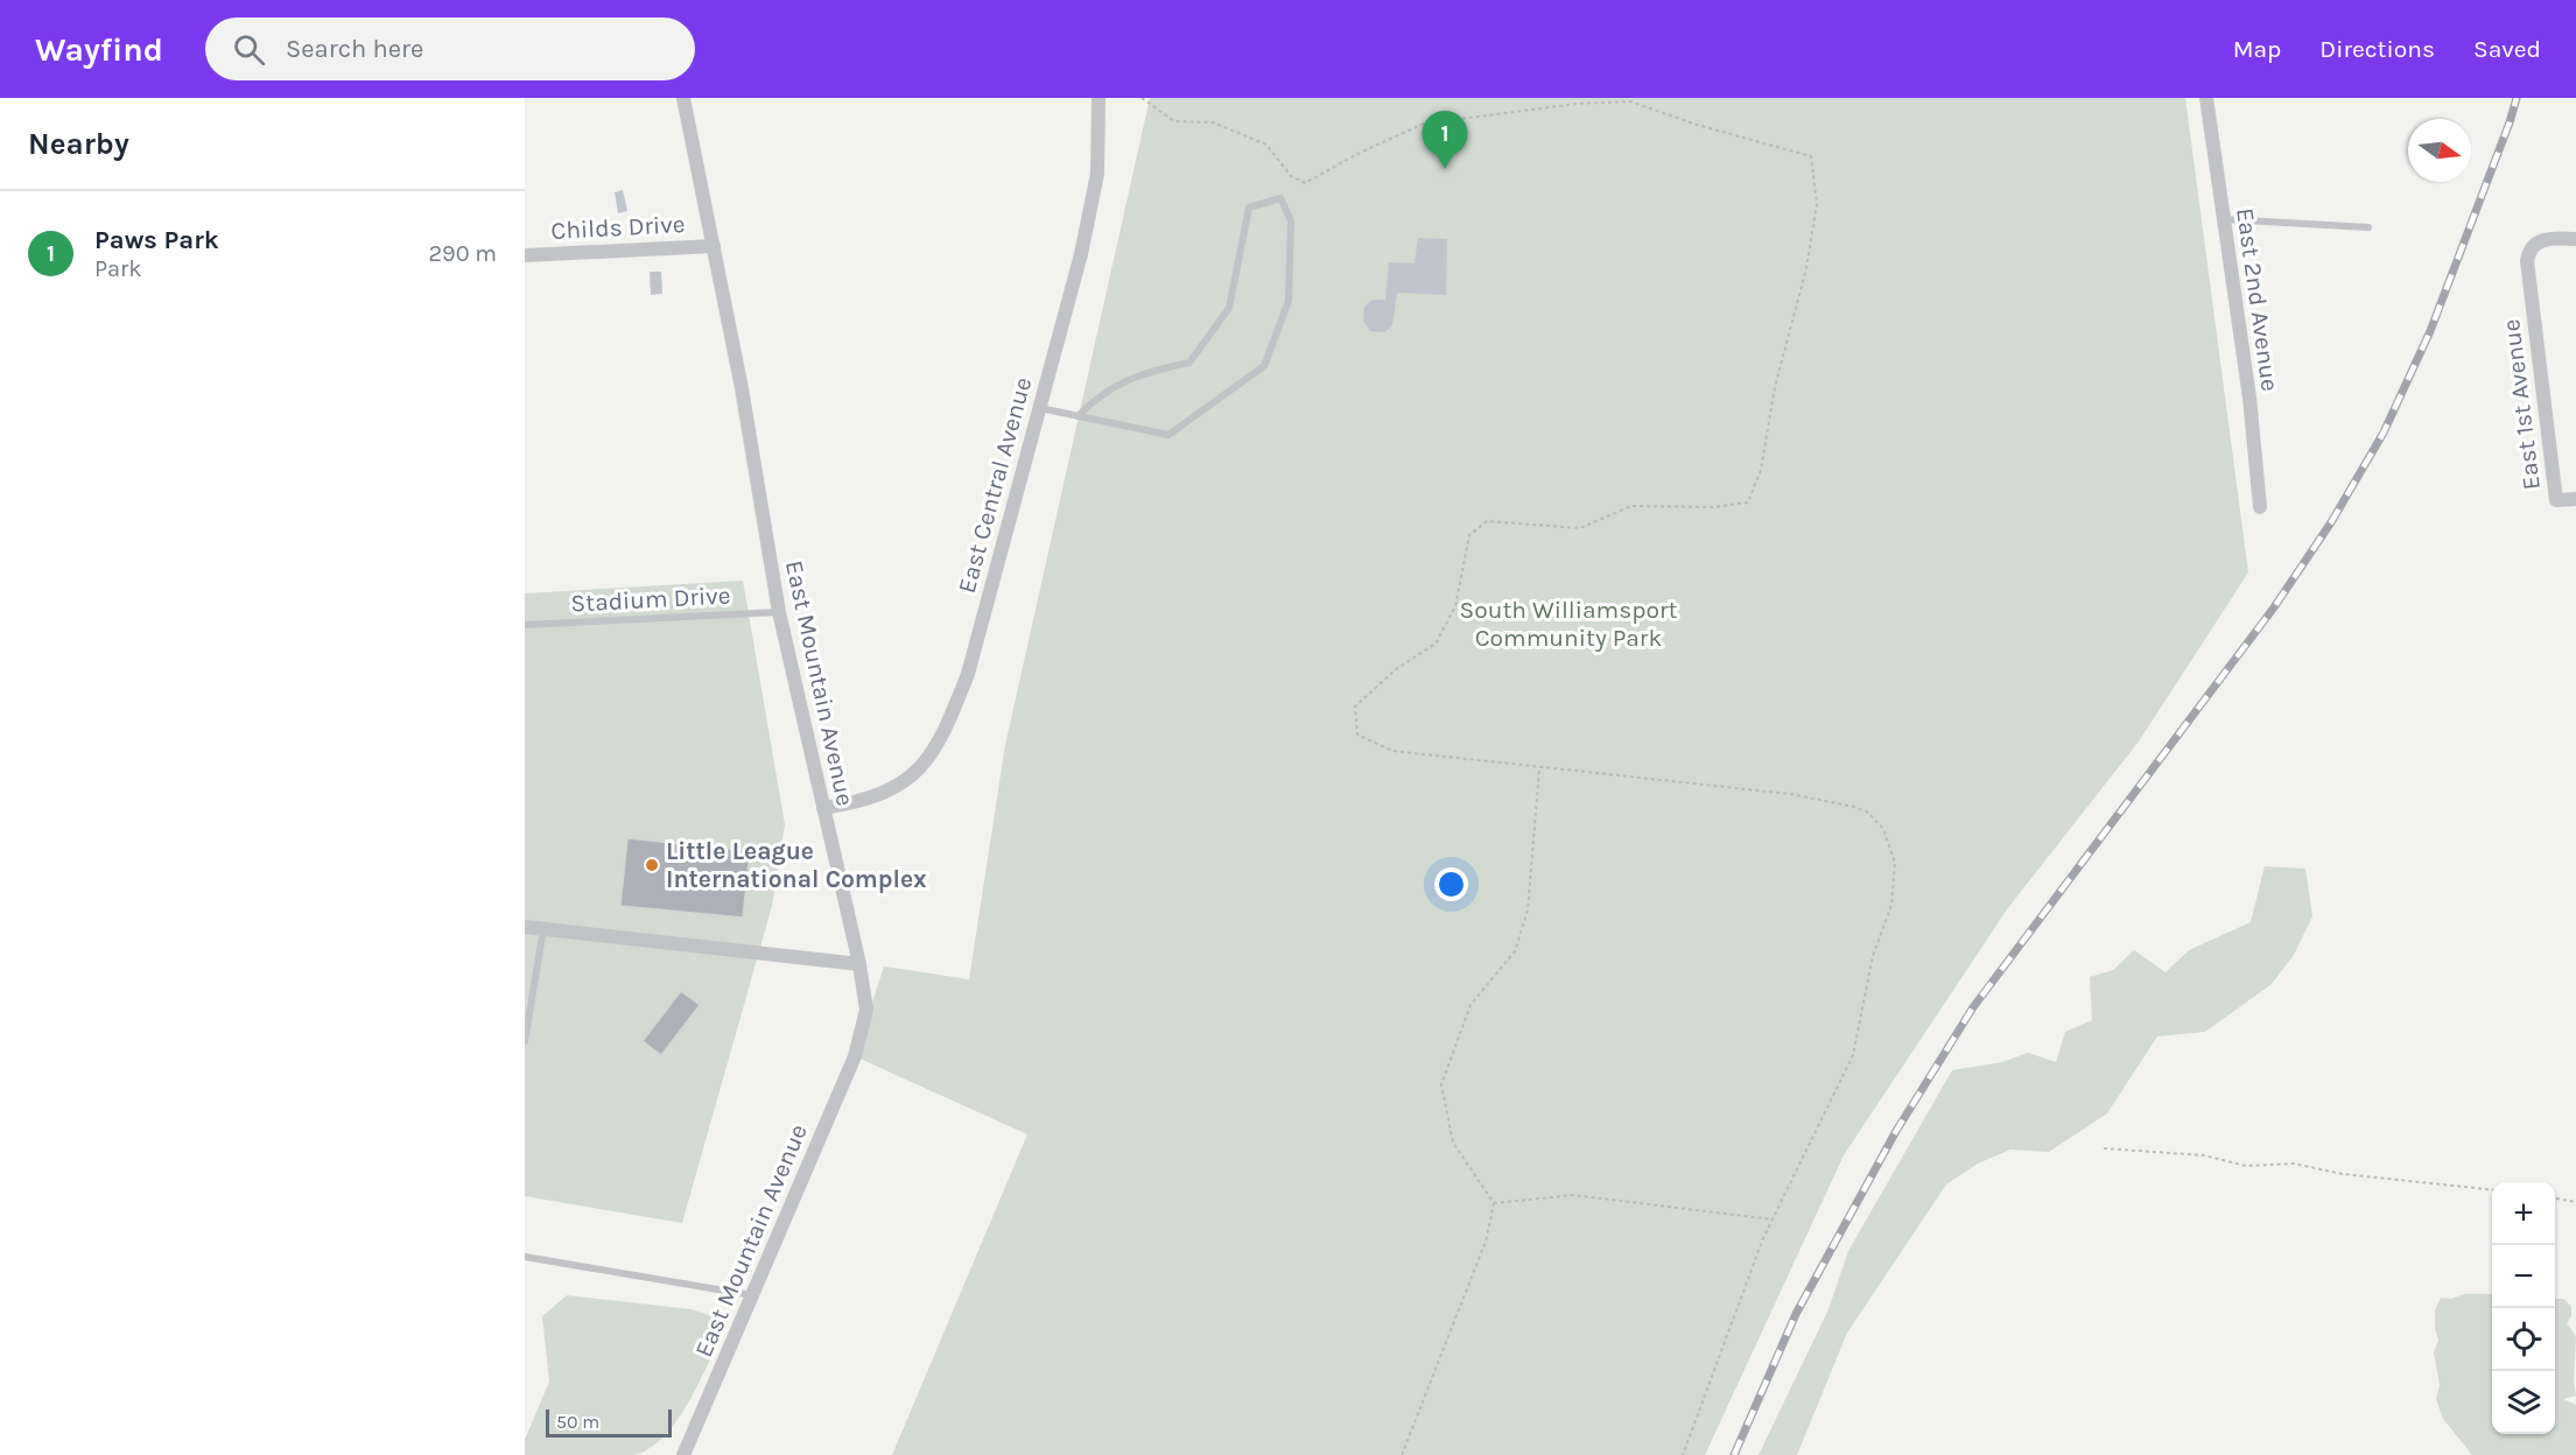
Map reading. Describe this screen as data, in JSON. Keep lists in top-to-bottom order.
{
  "streets": {
    "street": [
      "Childs Drive",
      "East 2nd Avenue",
      "East 1st Avenue",
      "East Central Avenue",
      "East Mountain Avenue"
    ],
    "lane": ["Stadium Drive"]
  },
  "crossings": [
    ["Childs Drive", "East Mountain Avenue"],
    ["East Central Avenue", "East Mountain Avenue"],
    ["Stadium Drive", "East Mountain Avenue"]
  ],
  "parks": ["South Williamsport Community Park"],
  "places": ["Little League International Complex"],
  "scale_bar": "50 m",
  "north": "right",
  "page": {
    "header": "Wayfind",
    "search": "Search here",
    "nav": ["Map", "Directions", "Saved"],
    "heading": "Nearby",
    "pins": "1",
    "list": [
      {
        "mark": "1",
        "name": "Paws Park",
        "note": "Park",
        "value": "290 m"
      }
    ],
    "map_buttons": ["+", "−"],
    "scale": "50 m"
  }
}
